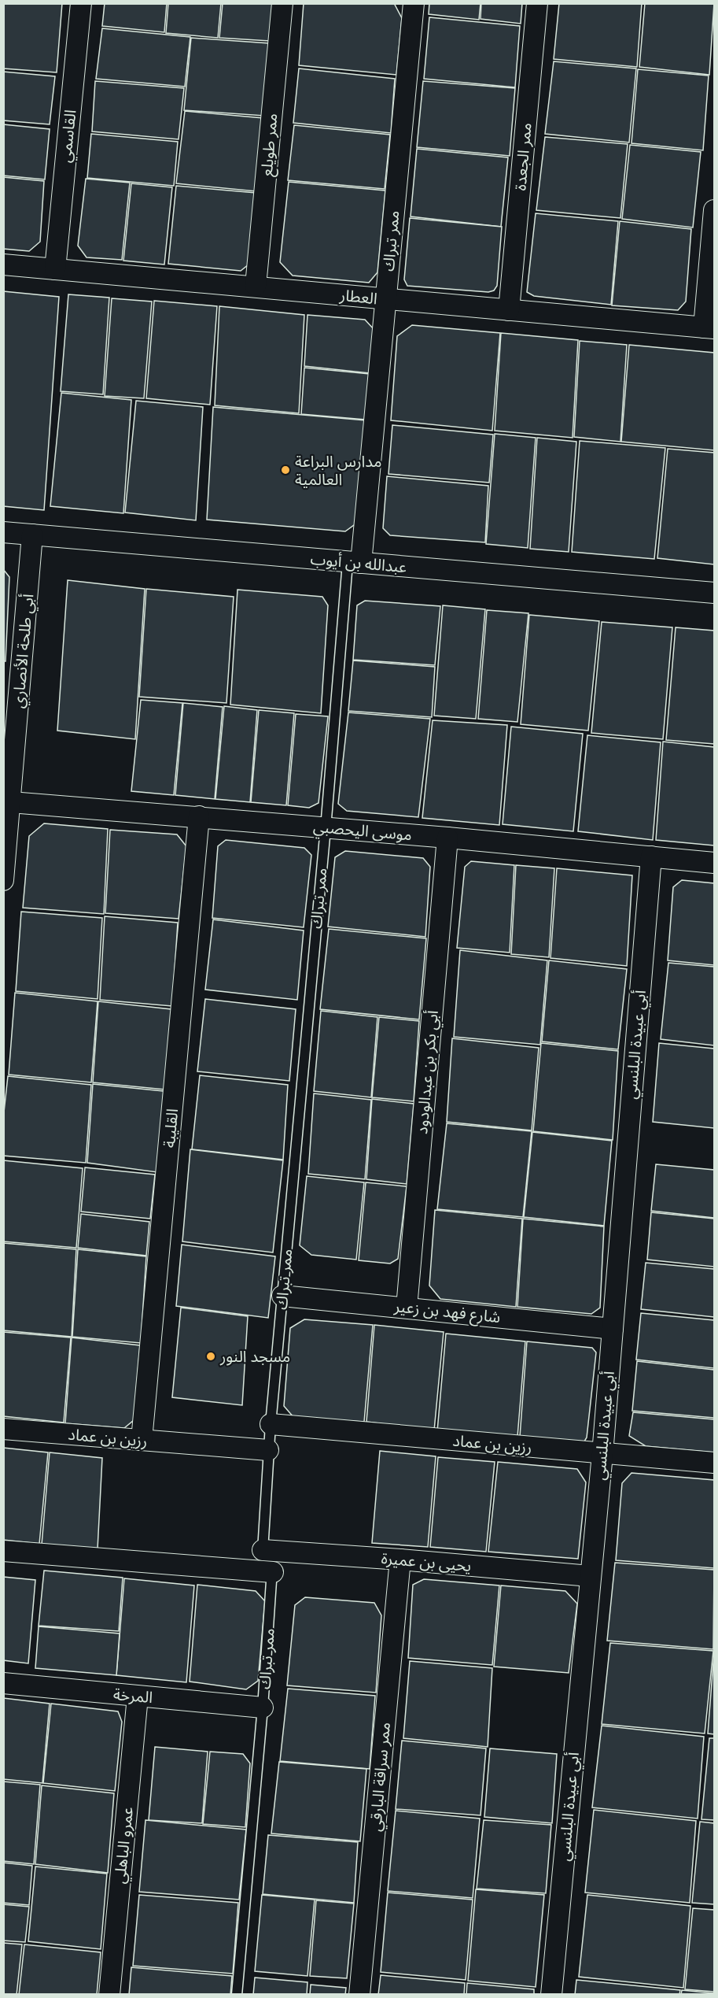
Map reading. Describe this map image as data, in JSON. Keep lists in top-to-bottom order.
{
  "streets": {
    "street": [
      "القاسمي",
      "ممر طويلع",
      "ممر الجعدة",
      "ممر تبراك",
      "العطار",
      "عبدالله بن أيوب",
      "أبي طلحة الأنصاري",
      "موسى اليحصبي",
      "أبي عبيدة البلنسي",
      "أبي بكر بن عبدالودود",
      "القليبة",
      "شارع فهد بن زعير",
      "رزين بن عماد",
      "يحيى بن عميرة",
      "المرخة",
      "ممر سراقة البارقي",
      "عمرو الباهلي"
    ]
  },
  "crossings": [
    ["القاسمي", "العطار"],
    ["ممر طويلع", "العطار"],
    ["ممر الجعدة", "العطار"],
    ["ممر تبراك", "العطار"],
    ["ممر تبراك", "عبدالله بن أيوب"],
    ["ممر تبراك", "موسى اليحصبي"],
    ["ممر تبراك", "شارع فهد بن زعير"],
    ["ممر تبراك", "رزين بن عماد"],
    ["ممر تبراك", "يحيى بن عميرة"],
    ["ممر تبراك", "المرخة"],
    ["عبدالله بن أيوب", "أبي طلحة الأنصاري"],
    ["أبي طلحة الأنصاري", "موسى اليحصبي"],
    ["موسى اليحصبي", "أبي عبيدة البلنسي"],
    ["موسى اليحصبي", "أبي بكر بن عبدالودود"],
    ["موسى اليحصبي", "القليبة"],
    ["أبي عبيدة البلنسي", "شارع فهد بن زعير"],
    ["أبي عبيدة البلنسي", "رزين بن عماد"],
    ["أبي عبيدة البلنسي", "يحيى بن عميرة"],
    ["أبي بكر بن عبدالودود", "شارع فهد بن زعير"],
    ["القليبة", "رزين بن عماد"],
    ["يحيى بن عميرة", "ممر سراقة البارقي"],
    ["المرخة", "عمرو الباهلي"]
  ],
  "places": ["مدارس البراعة العالمية", "مسجد النور"]
}
